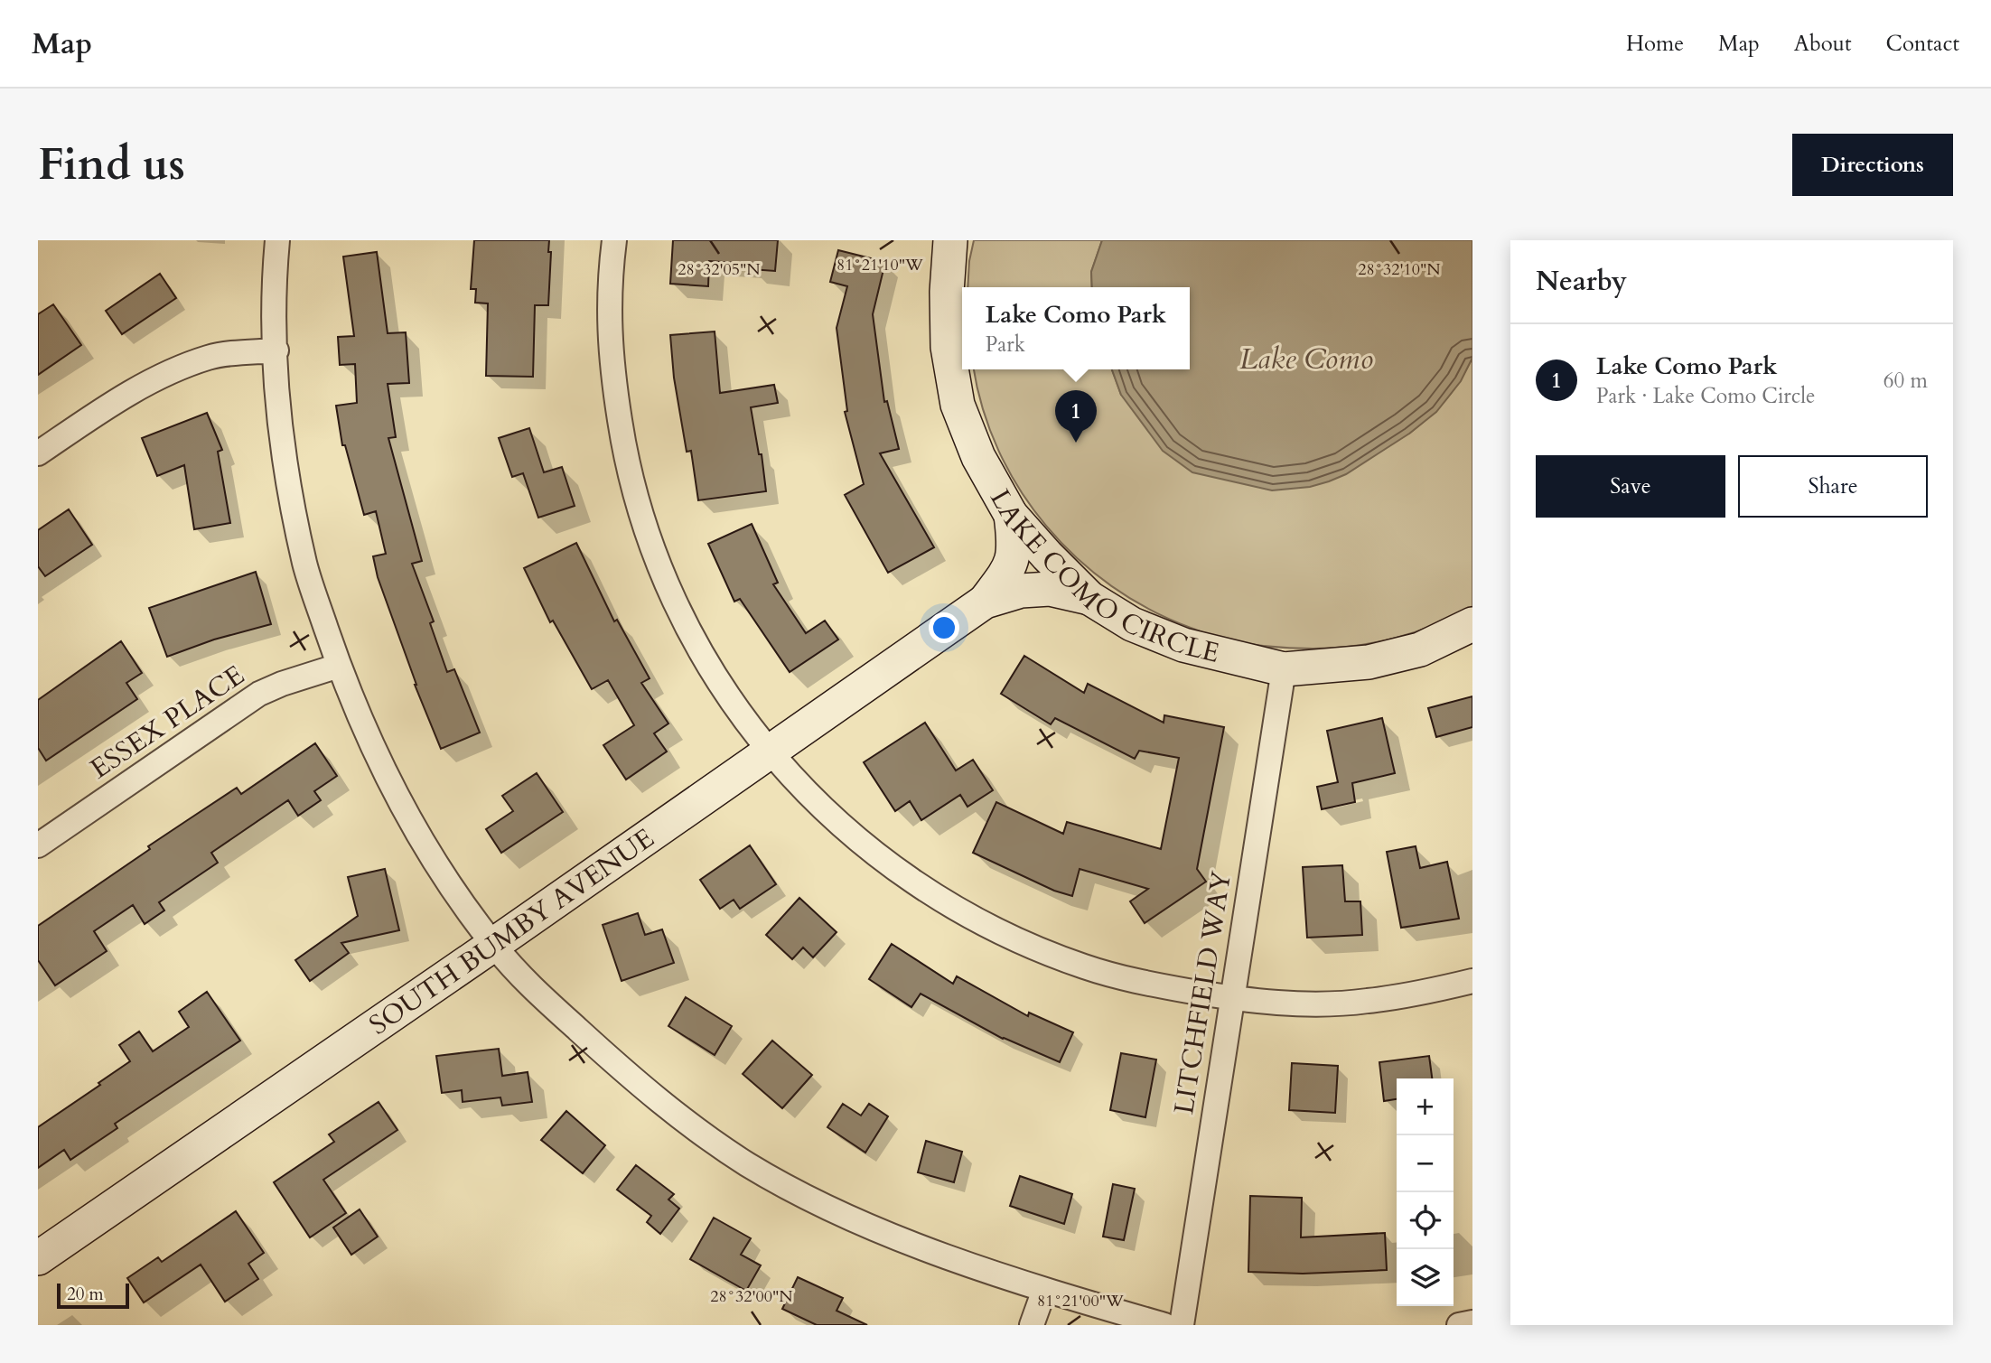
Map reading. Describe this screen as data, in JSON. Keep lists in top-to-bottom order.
{
  "streets": {
    "street": [
      "LAKE COMO CIRCLE",
      "ESSEX PLACE",
      "SOUTH BUMBY AVENUE",
      "LITCHFIELD WAY"
    ]
  },
  "crossings": [
    ["LAKE COMO CIRCLE", "SOUTH BUMBY AVENUE"],
    ["LAKE COMO CIRCLE", "LITCHFIELD WAY"]
  ],
  "water": ["Lake Como"],
  "scale_bar": "20 m",
  "page": {
    "header": "Map",
    "nav": [
      "Home",
      "Map",
      "About",
      "Contact"
    ],
    "buttons": [
      "Directions",
      ["Save", "Share"]
    ],
    "title": "Find us",
    "heading": "Nearby",
    "popup": ["Lake Como Park", "Park"],
    "list": [
      {
        "mark": "1",
        "name": "Lake Como Park",
        "note": "Park · Lake Como Circle",
        "value": "60 m"
      }
    ],
    "pins": "1",
    "map_buttons": ["+", "−"],
    "scale": "20 m"
  },
  "coordinates": [
    "81°21'10\"W",
    "28°32'10\"N",
    "28°32'05\"N",
    "28°32'00\"N",
    "81°21'00\"W"
  ]
}
